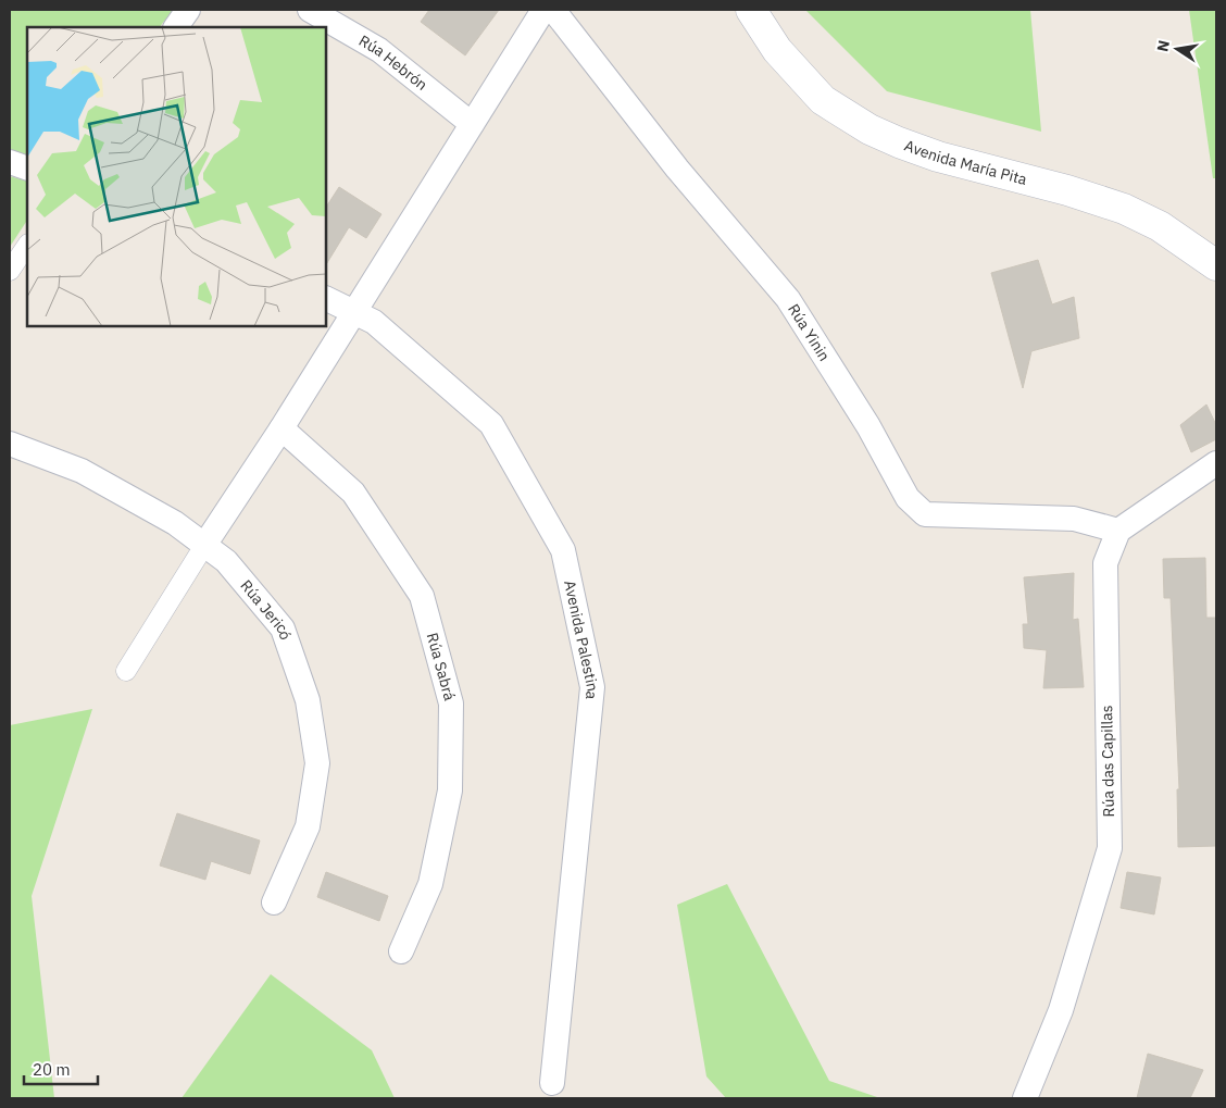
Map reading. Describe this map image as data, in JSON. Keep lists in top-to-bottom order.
{
  "streets": {
    "main road": ["Avenida María Pita"],
    "street": [
      "Rúa Hebrón",
      "Rúa Yinin",
      "Rúa Jericó",
      "Avenida Palestina",
      "Rúa Sabrá",
      "Rúa das Capillas"
    ]
  },
  "crossings": [
    ["Rúa Yinin", "Rúa das Capillas"]
  ],
  "scale_bar": "20 m",
  "north": "left"
}
